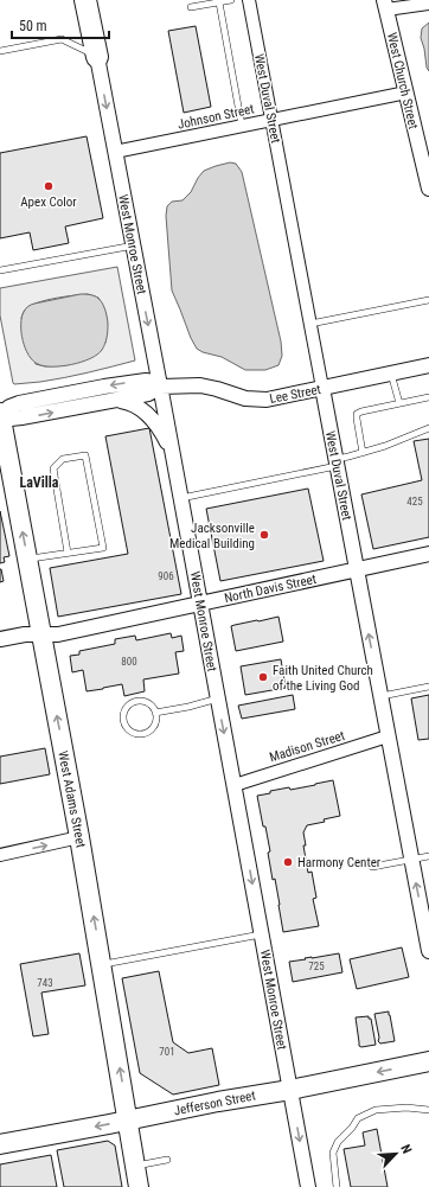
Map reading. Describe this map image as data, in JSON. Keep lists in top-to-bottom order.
{
  "streets": {
    "main road": ["West Adams Street", "Jefferson Street"],
    "street": [
      "West Church Street",
      "West Duval Street",
      "Johnson Street",
      "West Monroe Street",
      "Lee Street",
      "North Davis Street",
      "Madison Street"
    ]
  },
  "crossings": [
    ["West Church Street", "Johnson Street"],
    ["West Duval Street", "Johnson Street"],
    ["West Duval Street", "Lee Street"],
    ["West Duval Street", "North Davis Street"],
    ["West Duval Street", "Madison Street"],
    ["Johnson Street", "West Monroe Street"],
    ["West Monroe Street", "Lee Street"],
    ["West Monroe Street", "North Davis Street"],
    ["West Monroe Street", "Madison Street"],
    ["West Monroe Street", "Jefferson Street"],
    ["Lee Street", "West Adams Street"],
    ["North Davis Street", "West Adams Street"],
    ["West Adams Street", "Jefferson Street"]
  ],
  "one_way": ["West Monroe Street", "West Adams Street", "Jefferson Street"],
  "districts": ["LaVilla"],
  "places": [
    "Apex Color",
    "Jacksonville Medical Building",
    "Faith United Church of the Living God",
    "Harmony Center"
  ],
  "house_numbers": [
    "425",
    "906",
    "800",
    "725",
    "743",
    "701"
  ],
  "scale_bar": "50 m",
  "north": "top right"
}
